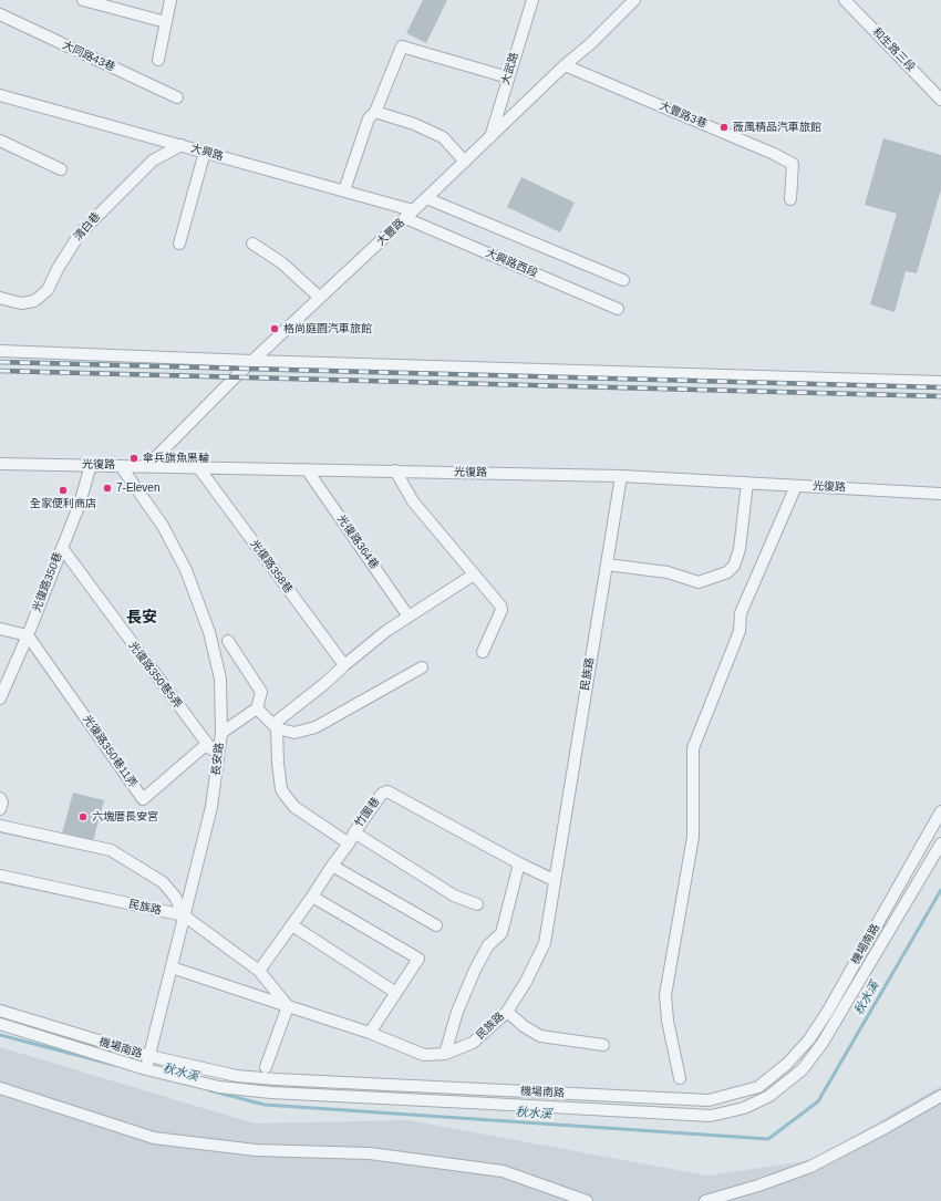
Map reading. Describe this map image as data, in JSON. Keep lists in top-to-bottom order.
{
  "streets": {
    "street": [
      "和生路三段",
      "大同路43巷",
      "大武路",
      "大豐路3巷",
      "大興路",
      "清白巷",
      "大豐路",
      "大興路西段",
      "光復路",
      "光復路364巷",
      "光復路358巷",
      "光復路350巷",
      "民族路",
      "光復路350巷5弄",
      "光復路350巷11弄",
      "長安路",
      "竹圍巷",
      "機場南路"
    ]
  },
  "crossings": [
    ["大武路", "大豐路"],
    ["大豐路3巷", "大豐路"],
    ["大興路", "清白巷"],
    ["大興路", "大豐路"],
    ["大興路", "大興路西段"],
    ["大豐路", "大興路西段"],
    ["大豐路", "光復路"],
    ["光復路", "光復路364巷"],
    ["光復路", "光復路358巷"],
    ["光復路", "光復路350巷"],
    ["光復路", "民族路"],
    ["光復路", "長安路"],
    ["光復路350巷", "光復路350巷5弄"],
    ["光復路350巷", "光復路350巷11弄"],
    ["民族路", "長安路"],
    ["民族路", "竹圍巷"],
    ["光復路350巷5弄", "光復路350巷11弄"],
    ["光復路350巷5弄", "長安路"],
    ["長安路", "機場南路"]
  ],
  "districts": ["長安"],
  "water": ["秋水溪"],
  "places": [
    "薇風精品汽車旅館",
    "格尚庭園汽車旅館",
    "傘兵旗魚黑輪",
    "7-Eleven",
    "全家便利商店",
    "六塊厝長安宮"
  ]
}
